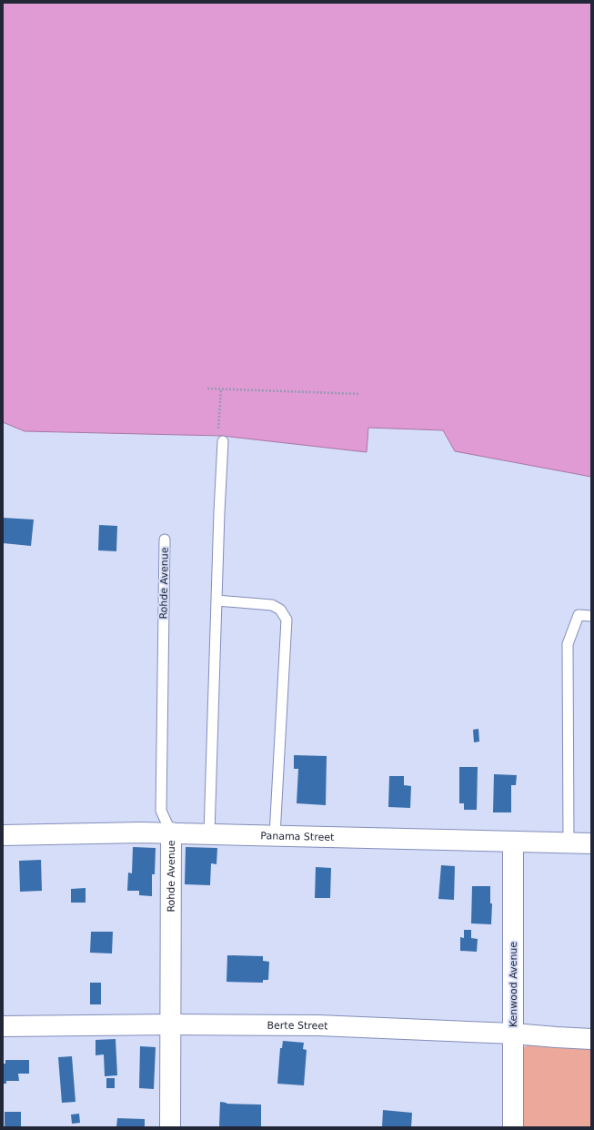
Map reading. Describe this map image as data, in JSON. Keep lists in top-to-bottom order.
{
  "streets": {
    "street": [
      "Rohde Avenue",
      "Panama Street",
      "Kenwood Avenue",
      "Berte Street"
    ]
  },
  "crossings": [
    ["Rohde Avenue", "Panama Street"],
    ["Rohde Avenue", "Berte Street"],
    ["Panama Street", "Kenwood Avenue"],
    ["Kenwood Avenue", "Berte Street"]
  ]
}
